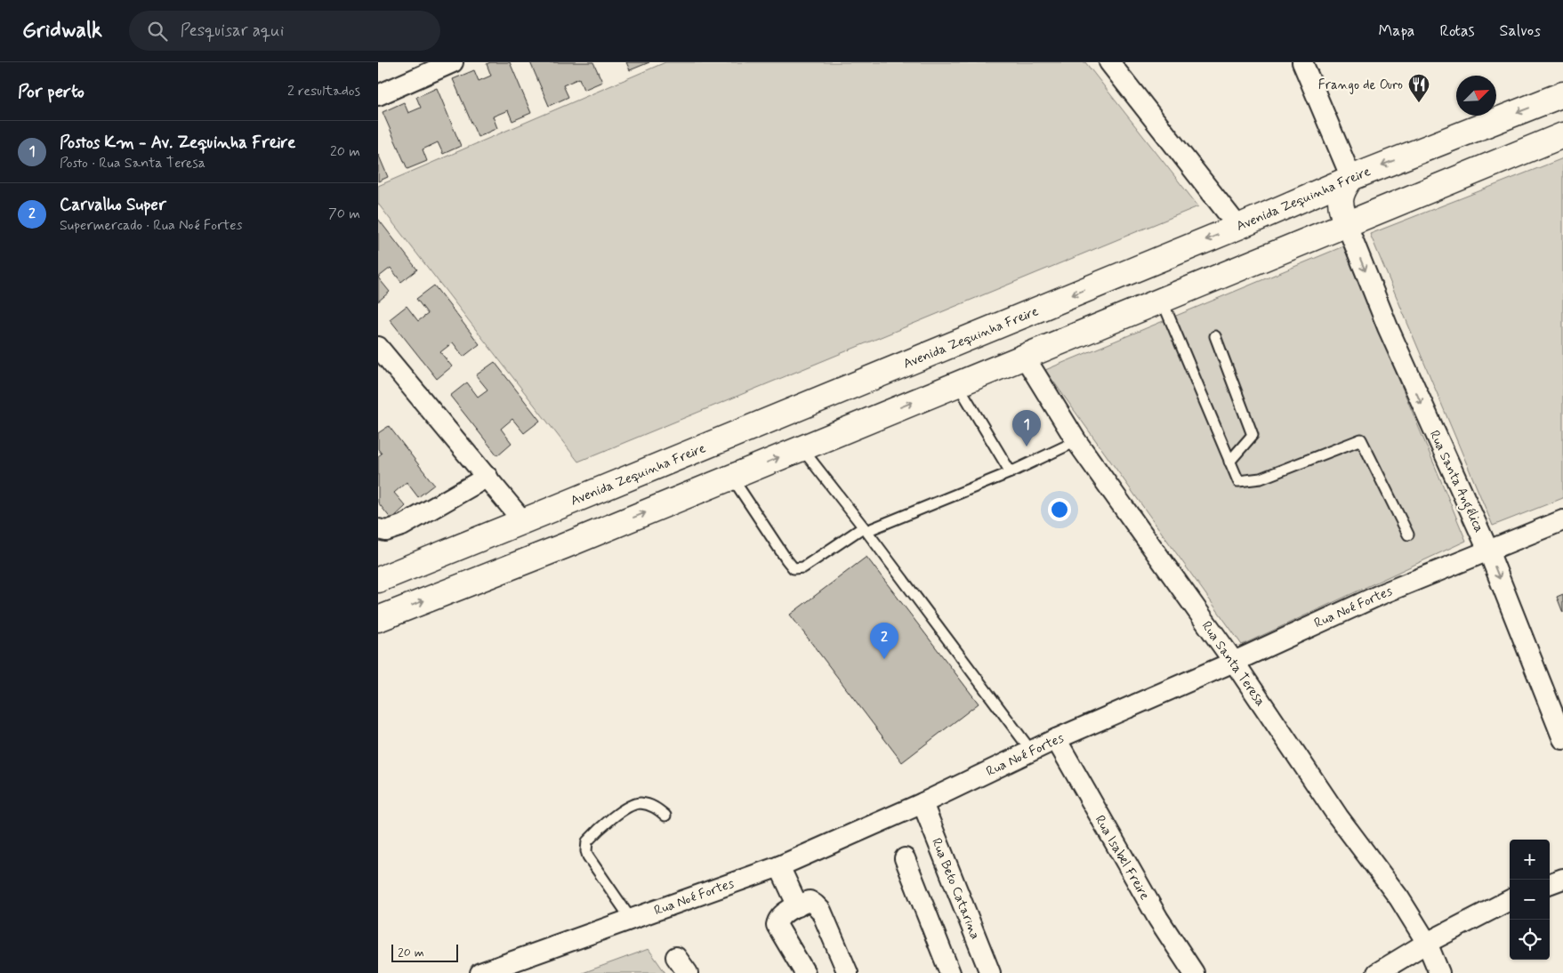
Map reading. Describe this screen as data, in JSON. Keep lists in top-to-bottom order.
{
  "streets": {
    "main road": ["Avenida Zequinha Freire"],
    "street": [
      "Rua Santa Angélica",
      "Rua Noé Fortes",
      "Rua Santa Teresa",
      "Rua Isabel Freire",
      "Rua Beto Catarina"
    ]
  },
  "crossings": [
    ["Rua Santa Angélica", "Rua Noé Fortes"],
    ["Rua Noé Fortes", "Rua Santa Teresa"],
    ["Rua Noé Fortes", "Rua Isabel Freire"],
    ["Rua Noé Fortes", "Rua Beto Catarina"]
  ],
  "one_way": ["Rua Santa Angélica"],
  "places": {
    "restaurant": ["Frango de Ouro"]
  },
  "scale_bar": "20 m",
  "north": "top right",
  "page": {
    "header": "Gridwalk",
    "search": "Pesquisar aqui",
    "nav": ["Mapa", "Rotas", "Salvos"],
    "heading": ["Por perto", "2 resultados"],
    "list": [
      {
        "mark": "1",
        "name": "Postos Km - Av. Zequinha Freire",
        "note": "Posto · Rua Santa Teresa",
        "value": "20 m"
      },
      {
        "mark": "2",
        "name": "Carvalho Super",
        "note": "Supermercado · Rua Noé Fortes",
        "value": "70 m"
      }
    ],
    "pins": ["1", "2"],
    "map_buttons": ["+", "−"],
    "scale": "20 m"
  }
}
